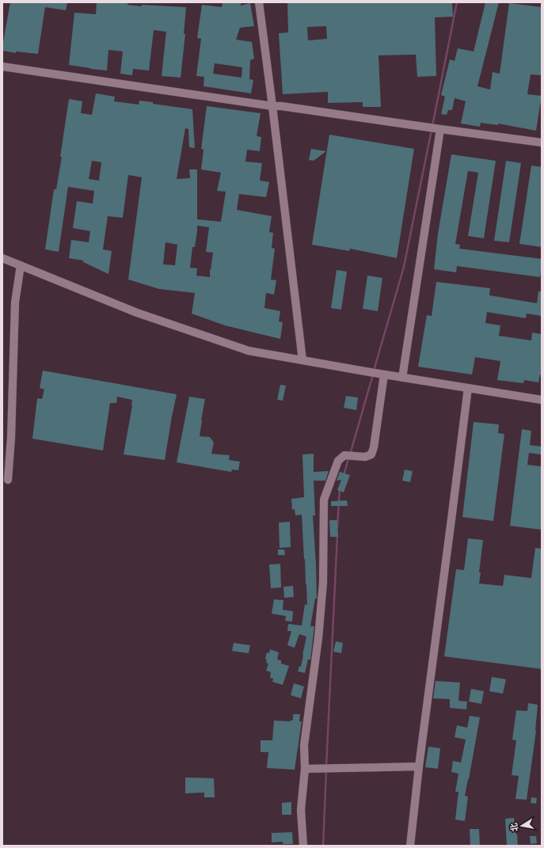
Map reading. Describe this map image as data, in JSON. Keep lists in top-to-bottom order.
{
  "north": "left"
}
